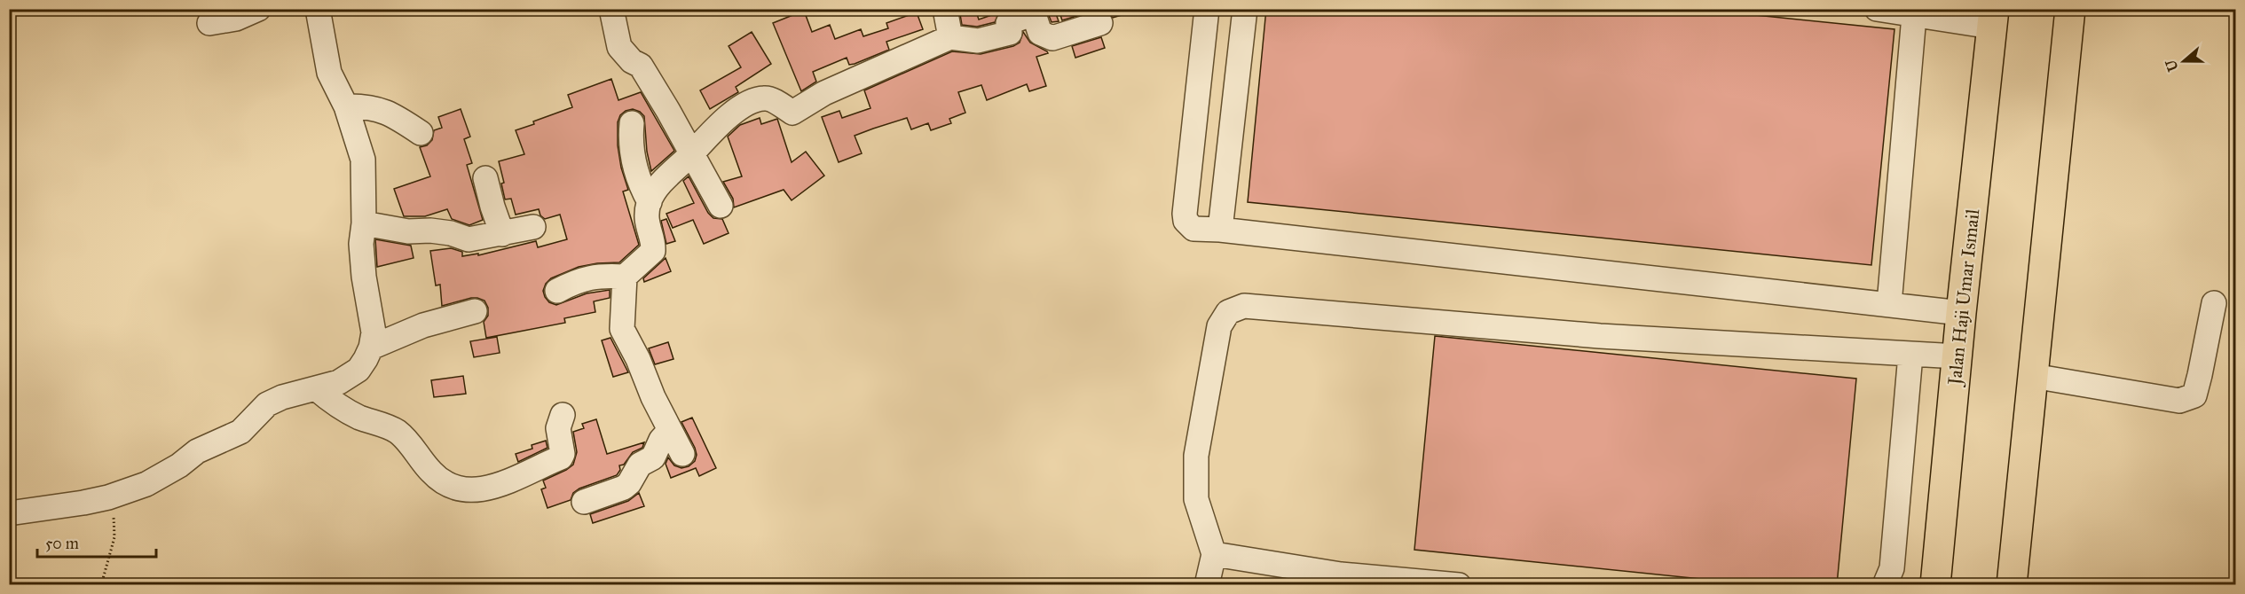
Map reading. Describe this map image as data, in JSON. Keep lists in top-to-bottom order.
{
  "streets": {
    "main road": ["Jalan Haji Umar Ismail"]
  },
  "scale_bar": "50 m",
  "north": "left"
}
